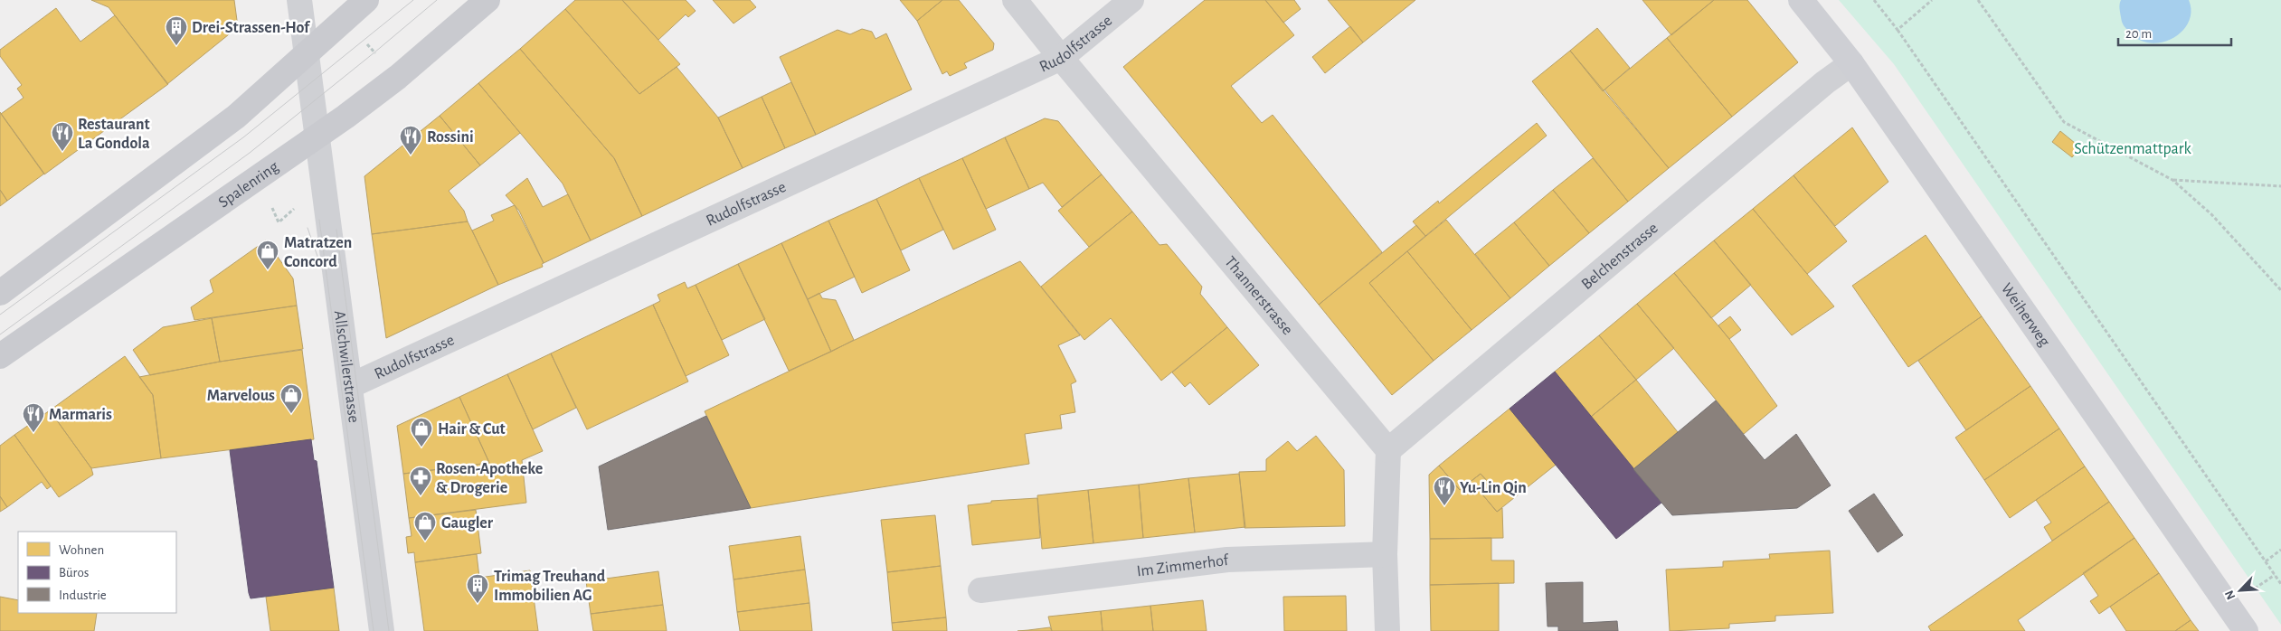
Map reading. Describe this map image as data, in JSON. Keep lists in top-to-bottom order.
{
  "streets": {
    "main road": ["Spalenring"],
    "street": [
      "Rudolfstrasse",
      "Belchenstrasse",
      "Thannerstrasse",
      "Weiherweg",
      "Allschwilerstrasse",
      "Im Zimmerhof"
    ]
  },
  "crossings": [
    ["Rudolfstrasse", "Thannerstrasse"],
    ["Rudolfstrasse", "Allschwilerstrasse"],
    ["Spalenring", "Allschwilerstrasse"],
    ["Belchenstrasse", "Thannerstrasse"],
    ["Belchenstrasse", "Weiherweg"]
  ],
  "parks": ["Schützenmattpark"],
  "places": {
    "building": ["Drei-Strassen-Hof", "Trimag Treuhand Immobilien AG"],
    "restaurant": [
      "Restaurant La Gondola",
      "Rossini",
      "Marmaris",
      "Yu-Lin Qin"
    ],
    "shop": [
      "Matratzen Concord",
      "Marvelous",
      "Hair & Cut",
      "Gaugler"
    ],
    "pharmacy": ["Rosen-Apotheke & Drogerie"]
  },
  "legend": ["Wohnen", "Büros", "Industrie"],
  "scale_bar": "20 m",
  "north": "bottom left"
}
